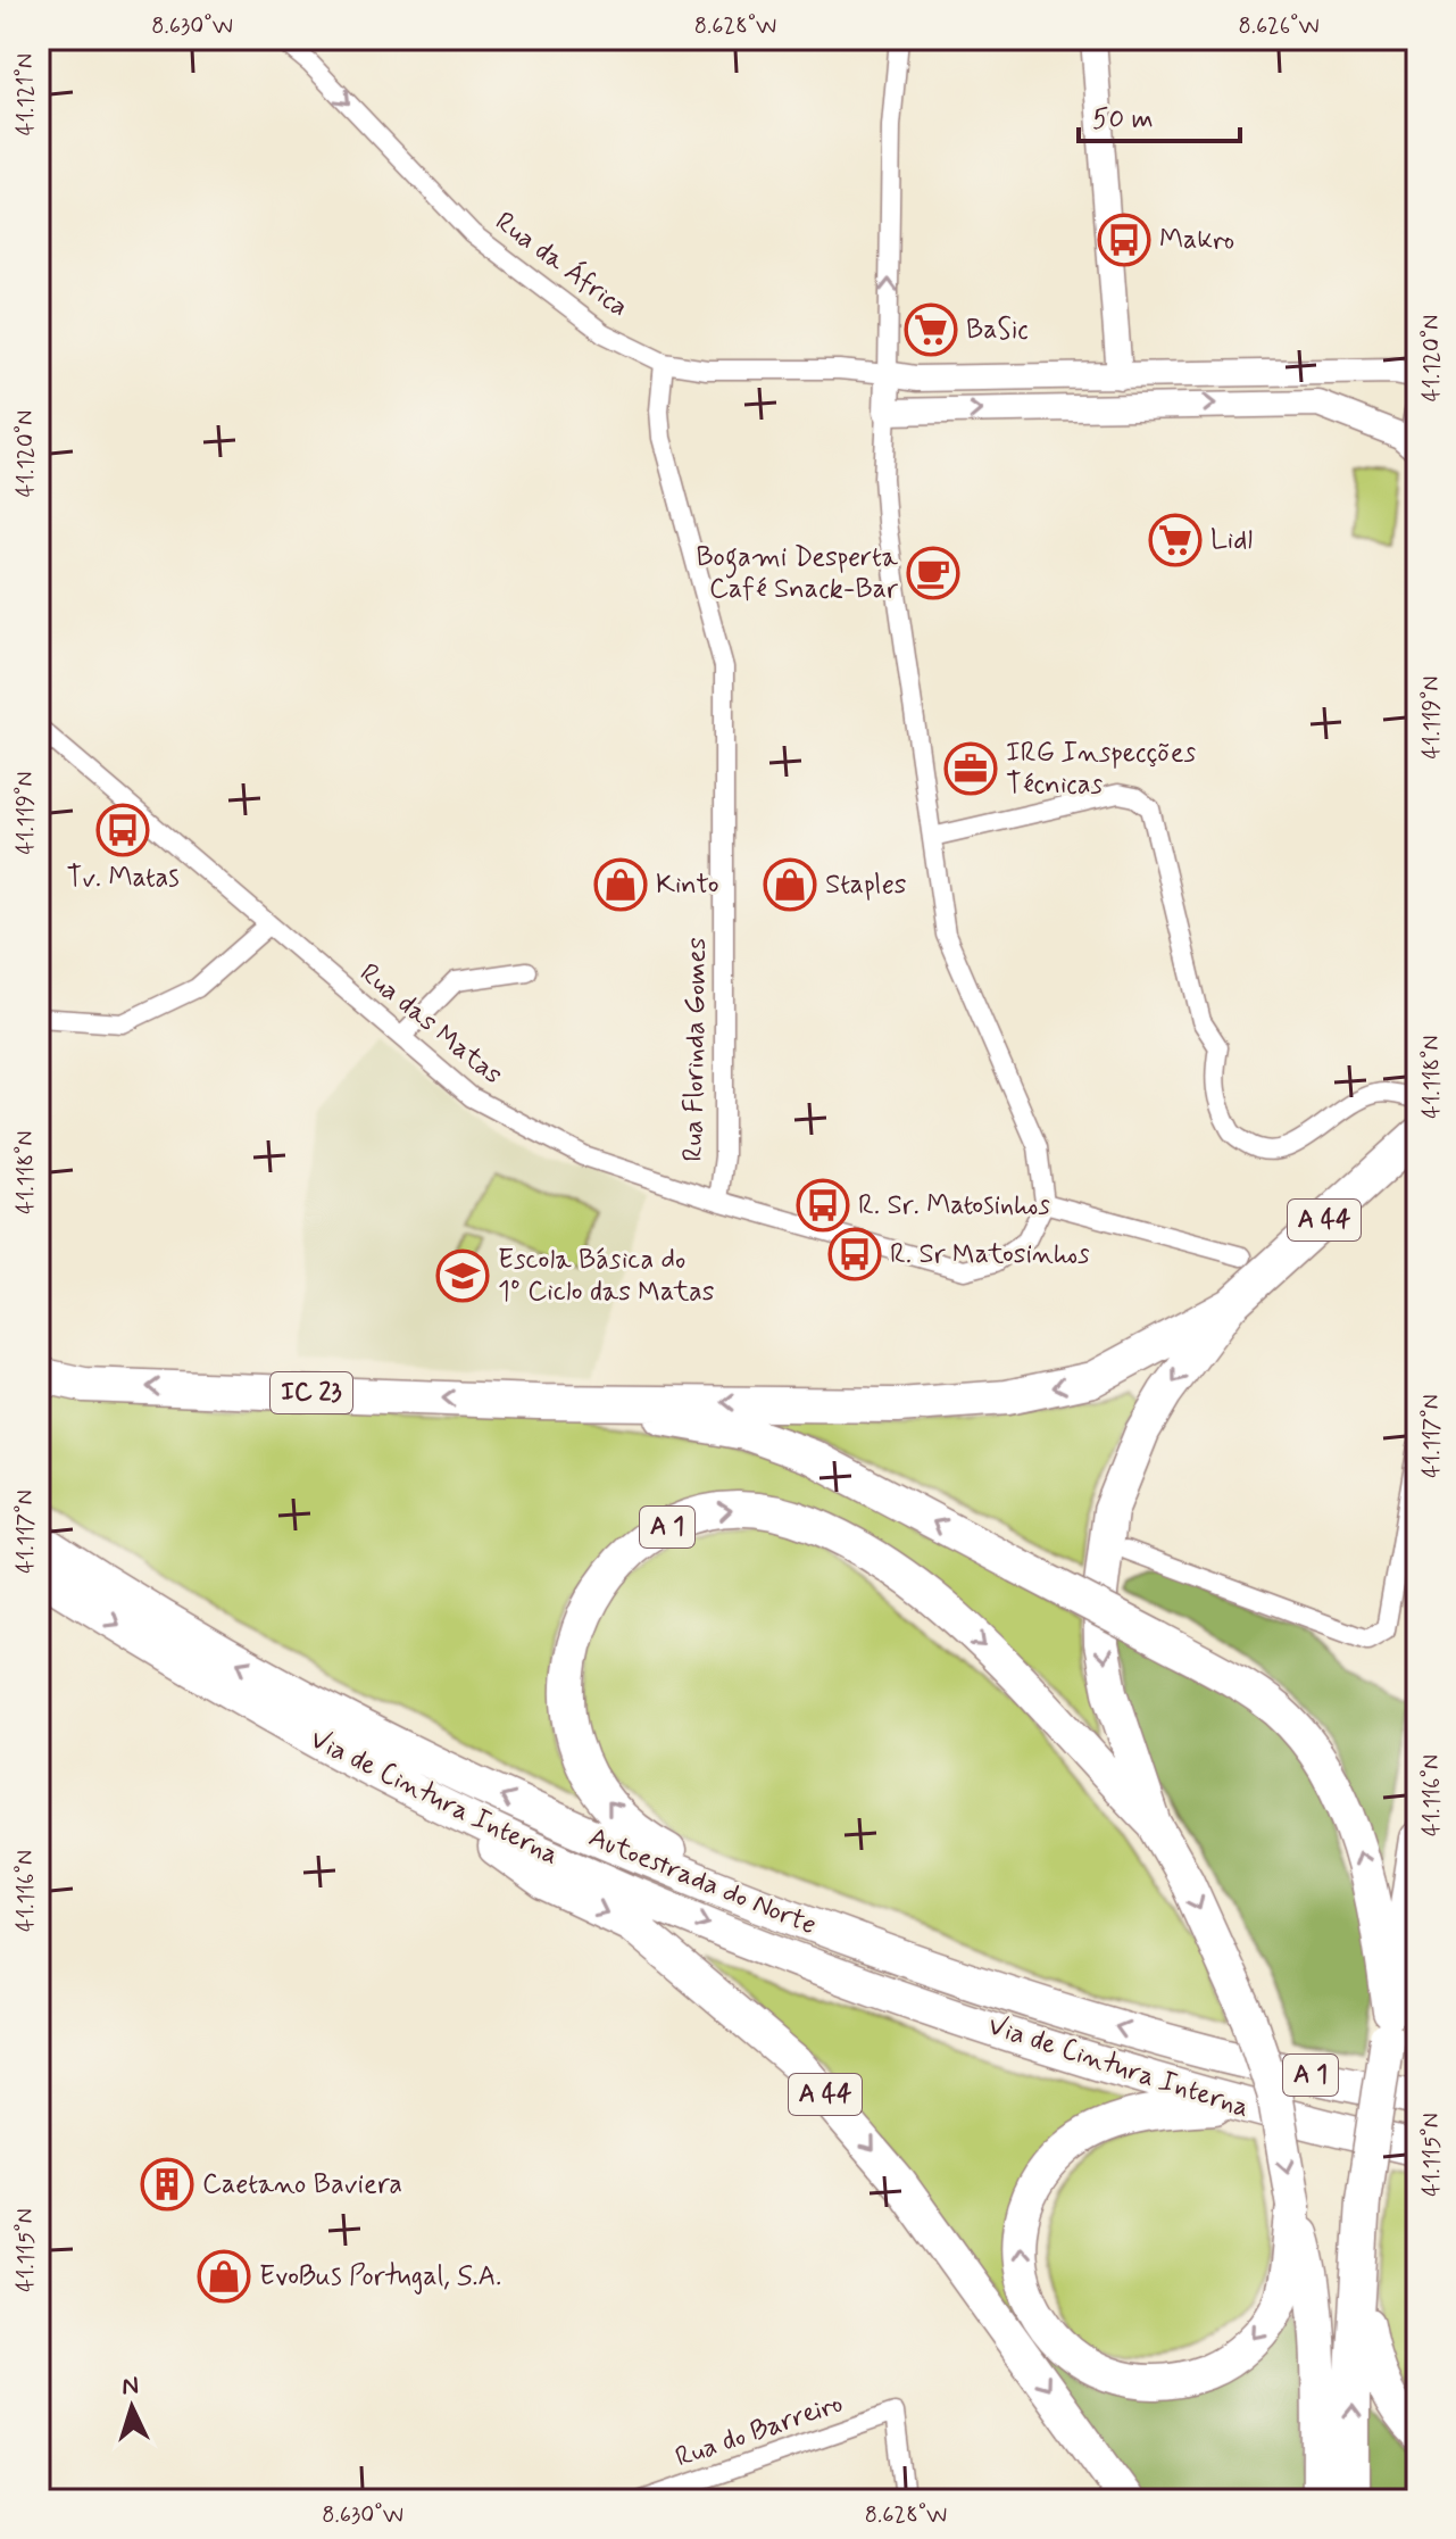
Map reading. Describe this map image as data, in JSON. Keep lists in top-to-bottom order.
{
  "streets": {
    "highway": [
      "A 44",
      "IC 23",
      "A 1",
      "Via de Cintura Interna",
      "Autoestrada do Norte"
    ],
    "street": [
      "Rua da África",
      "Rua das Matas",
      "Rua Florinda Gomes",
      "Rua do Barreiro"
    ]
  },
  "crossings": [
    ["Rua da África", "Rua Florinda Gomes"],
    ["Rua das Matas", "Rua Florinda Gomes"],
    ["A 44", "IC 23"],
    ["A 44", "A 1"],
    ["A 44", "Via de Cintura Interna"],
    ["A 1", "Autoestrada do Norte"]
  ],
  "one_way": ["Rua da África"],
  "places": {
    "bus stop": [
      "Makro",
      "Tv. Matas",
      "R. Sr. Matosinhos",
      "R. Sr Matosinhos"
    ],
    "supermarket": ["BaSic", "Lidl"],
    "cafe": ["Bogami Desperta Café Snack-Bar"],
    "office": ["IRG Inspecções Técnicas"],
    "shop": ["Kinto", "Staples", "EvoBus Portugal, S.A."],
    "school or university": ["Escola Básica do 1º Ciclo das Matas"],
    "building": ["Caetano Baviera"]
  },
  "scale_bar": "50 m",
  "north": "top",
  "coordinates": [
    "8.630°W",
    "8.628°W",
    "8.626°W",
    "41.121°N",
    "41.120°N",
    "41.119°N",
    "41.118°N",
    "41.117°N",
    "41.116°N",
    "41.115°N"
  ]
}
